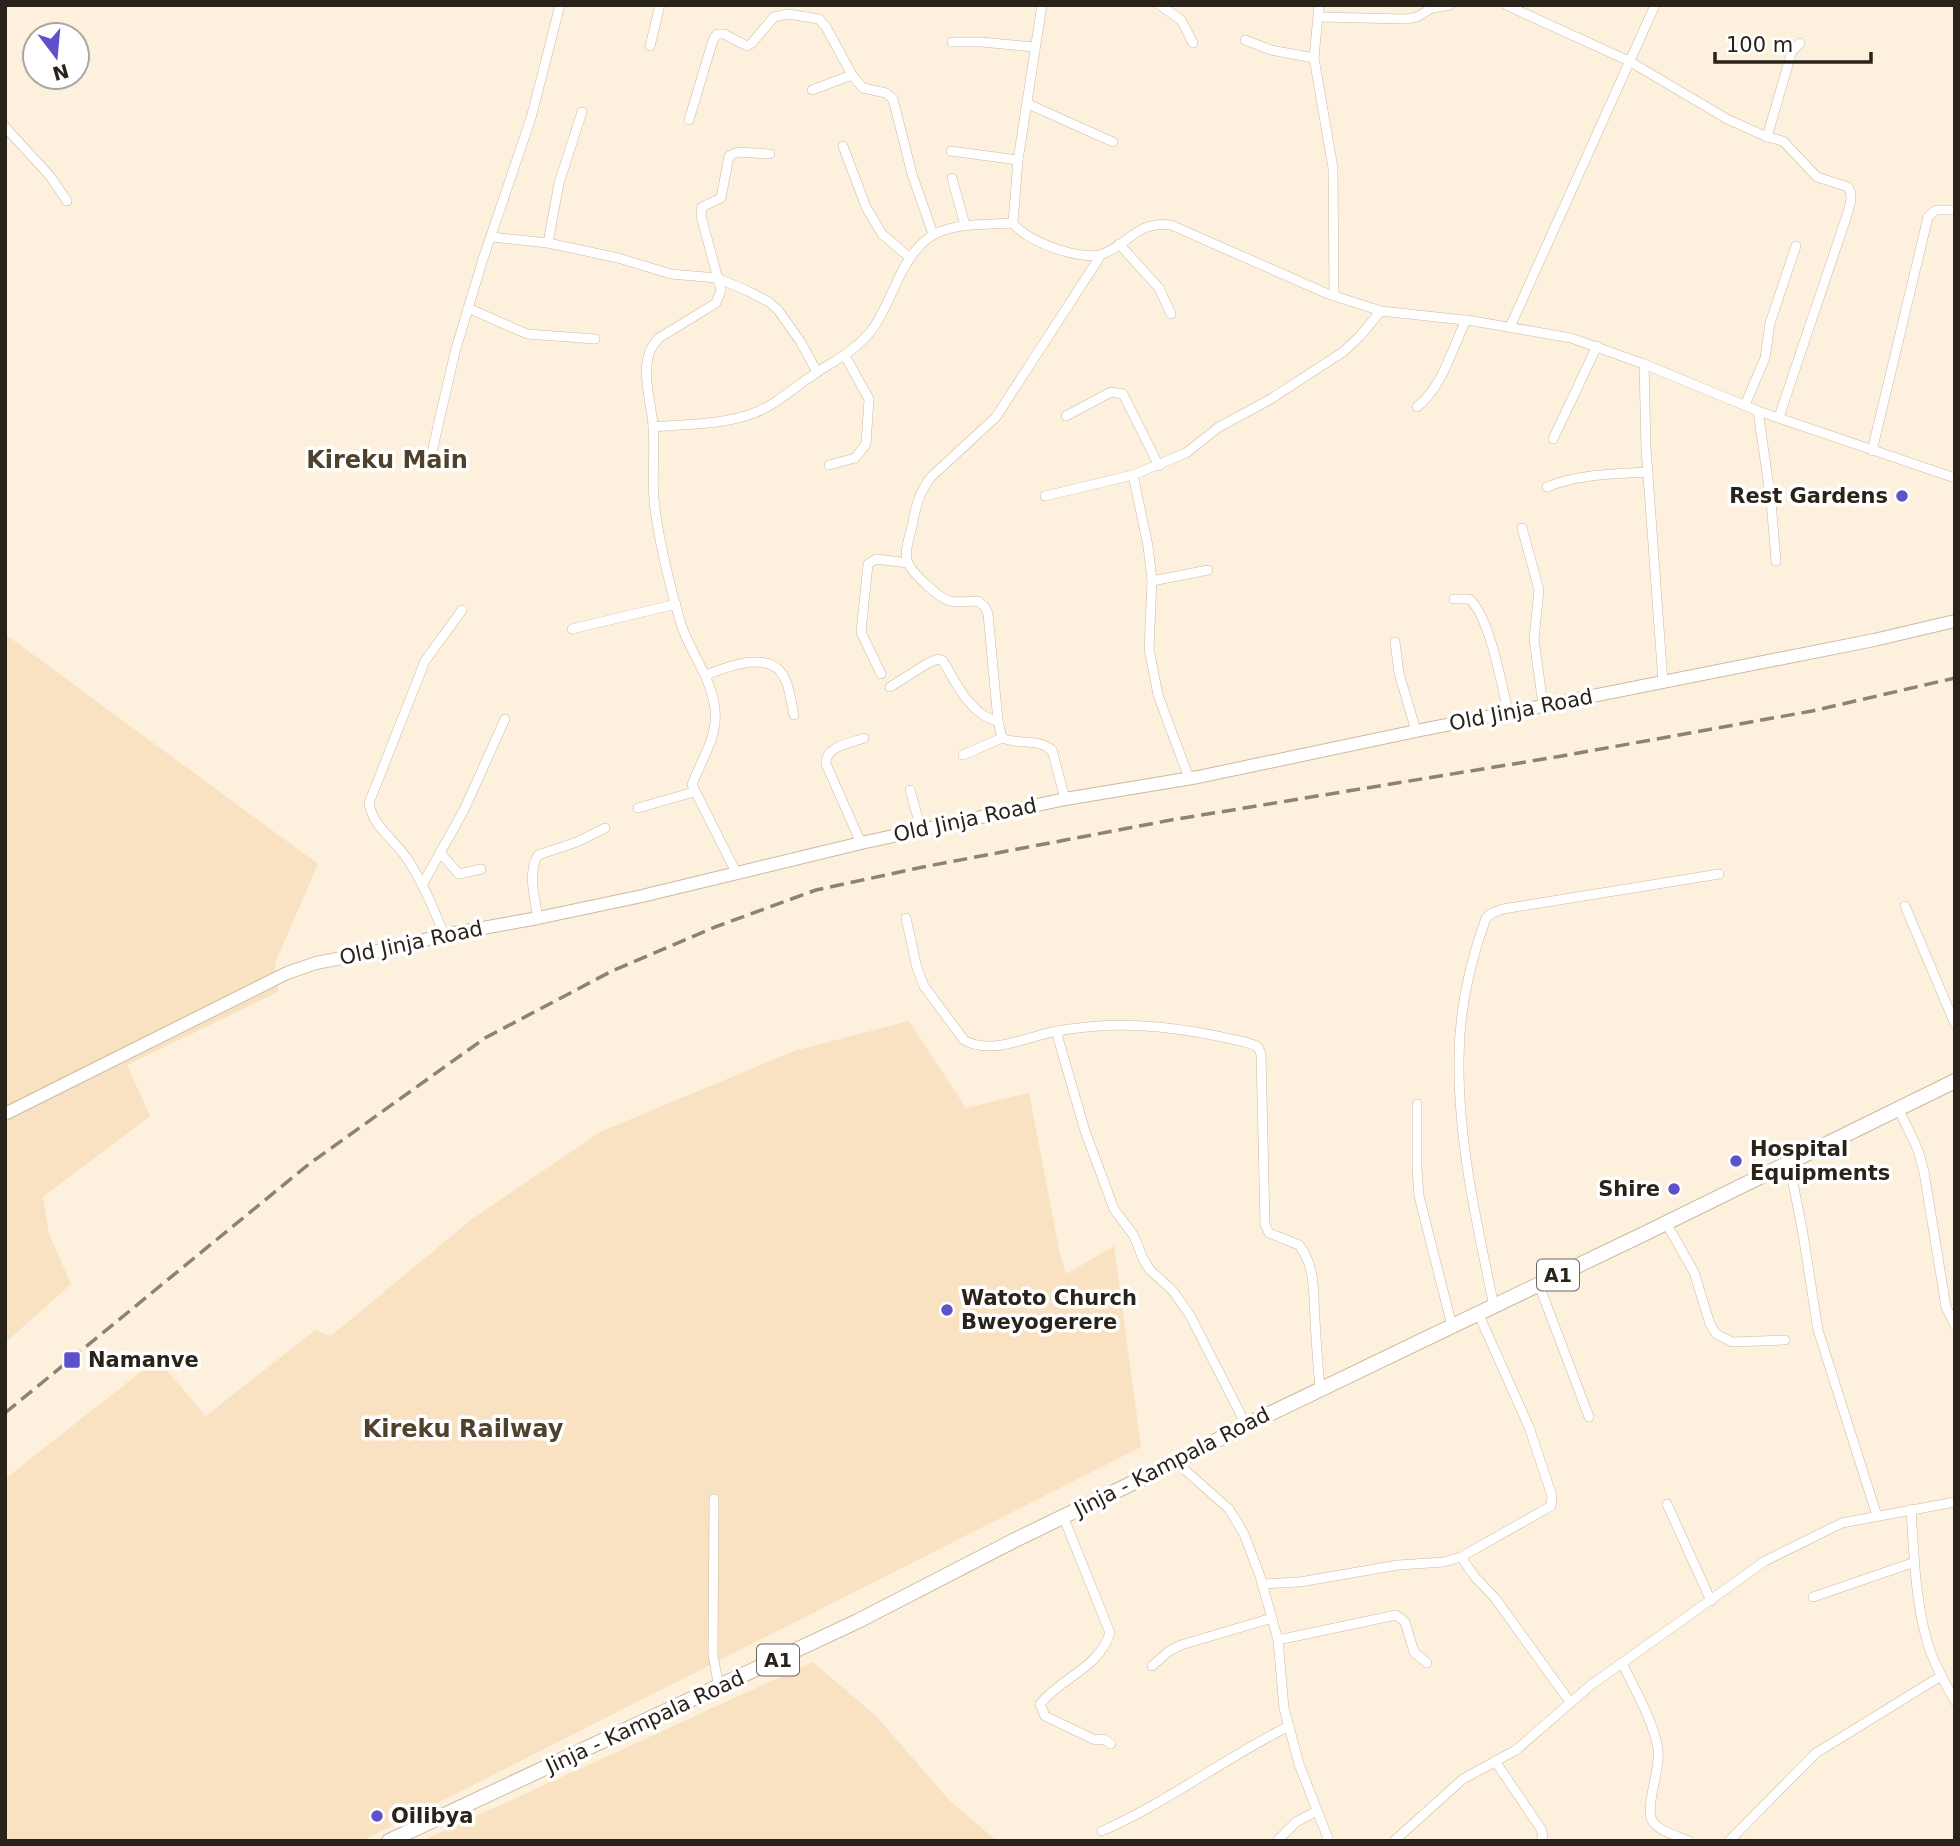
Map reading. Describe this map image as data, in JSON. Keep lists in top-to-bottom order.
{
  "streets": {
    "highway": ["A1", "Jinja - Kampala Road"],
    "main road": ["Old Jinja Road"]
  },
  "districts": ["Kireku Main", "Kireku Railway"],
  "places": {
    "other": [
      "Rest Gardens",
      "Hospital Equipments",
      "Shire",
      "Watoto Church Bweyogerere",
      "Oilibya"
    ],
    "transit": ["Namanve"]
  },
  "scale_bar": "100 m",
  "north": "bottom"
}
